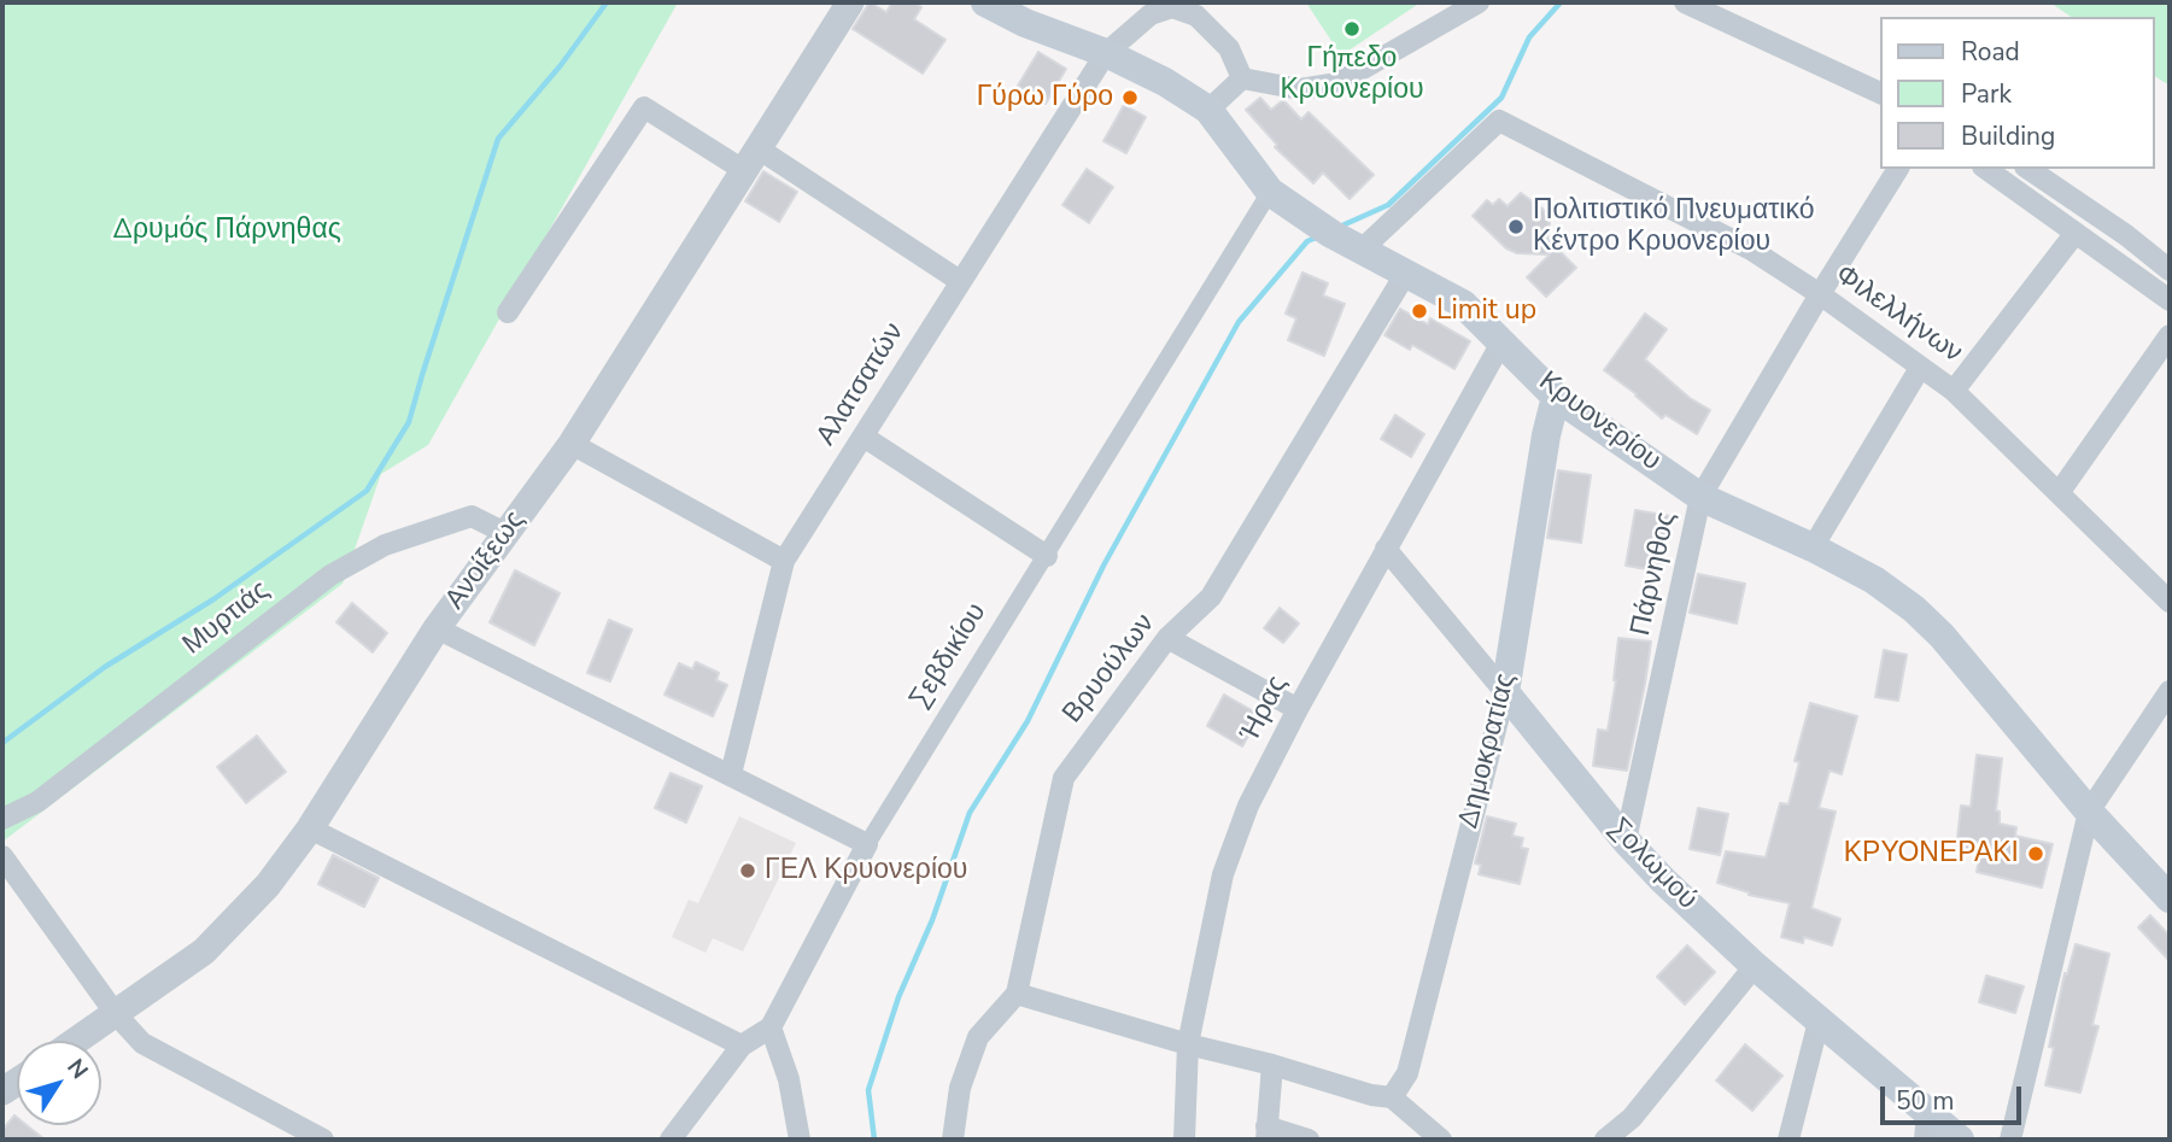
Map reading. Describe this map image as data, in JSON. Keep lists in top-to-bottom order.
{
  "streets": {
    "main road": ["Κρυονερίου", "Δημοκρατίας", "Σολωμού"],
    "street": [
      "Φιλελλήνων",
      "Αλατσατών",
      "Ανοίξεως",
      "Πάρνηθος",
      "Μυρτιάς",
      "Σεβδικίου",
      "Βρυούλων",
      "Ήρας"
    ]
  },
  "crossings": [
    ["Φιλελλήνων", "Κρυονερίου"],
    ["Φιλελλήνων", "Πάρνηθος"],
    ["Αλατσατών", "Κρυονερίου"],
    ["Κρυονερίου", "Πάρνηθος"],
    ["Κρυονερίου", "Σεβδικίου"],
    ["Κρυονερίου", "Βρυούλων"],
    ["Κρυονερίου", "Ήρας"],
    ["Κρυονερίου", "Δημοκρατίας"],
    ["Ανοίξεως", "Μυρτιάς"],
    ["Πάρνηθος", "Σολωμού"],
    ["Ήρας", "Σολωμού"],
    ["Δημοκρατίας", "Σολωμού"]
  ],
  "parks": ["Δρυμός Πάρνηθας"],
  "places": [
    "Γήπεδο Κρυονερίου",
    "Γύρω Γύρο",
    "Πολιτιστικό Πνευματικό Κέντρο Κρυονερίου",
    "Limit up",
    "ΚΡΥΟΝΕΡΑΚΙ",
    "ΓΕΛ Κρυονερίου"
  ],
  "legend": ["Road", "Park", "Building"],
  "scale_bar": "50 m",
  "north": "top right"
}
